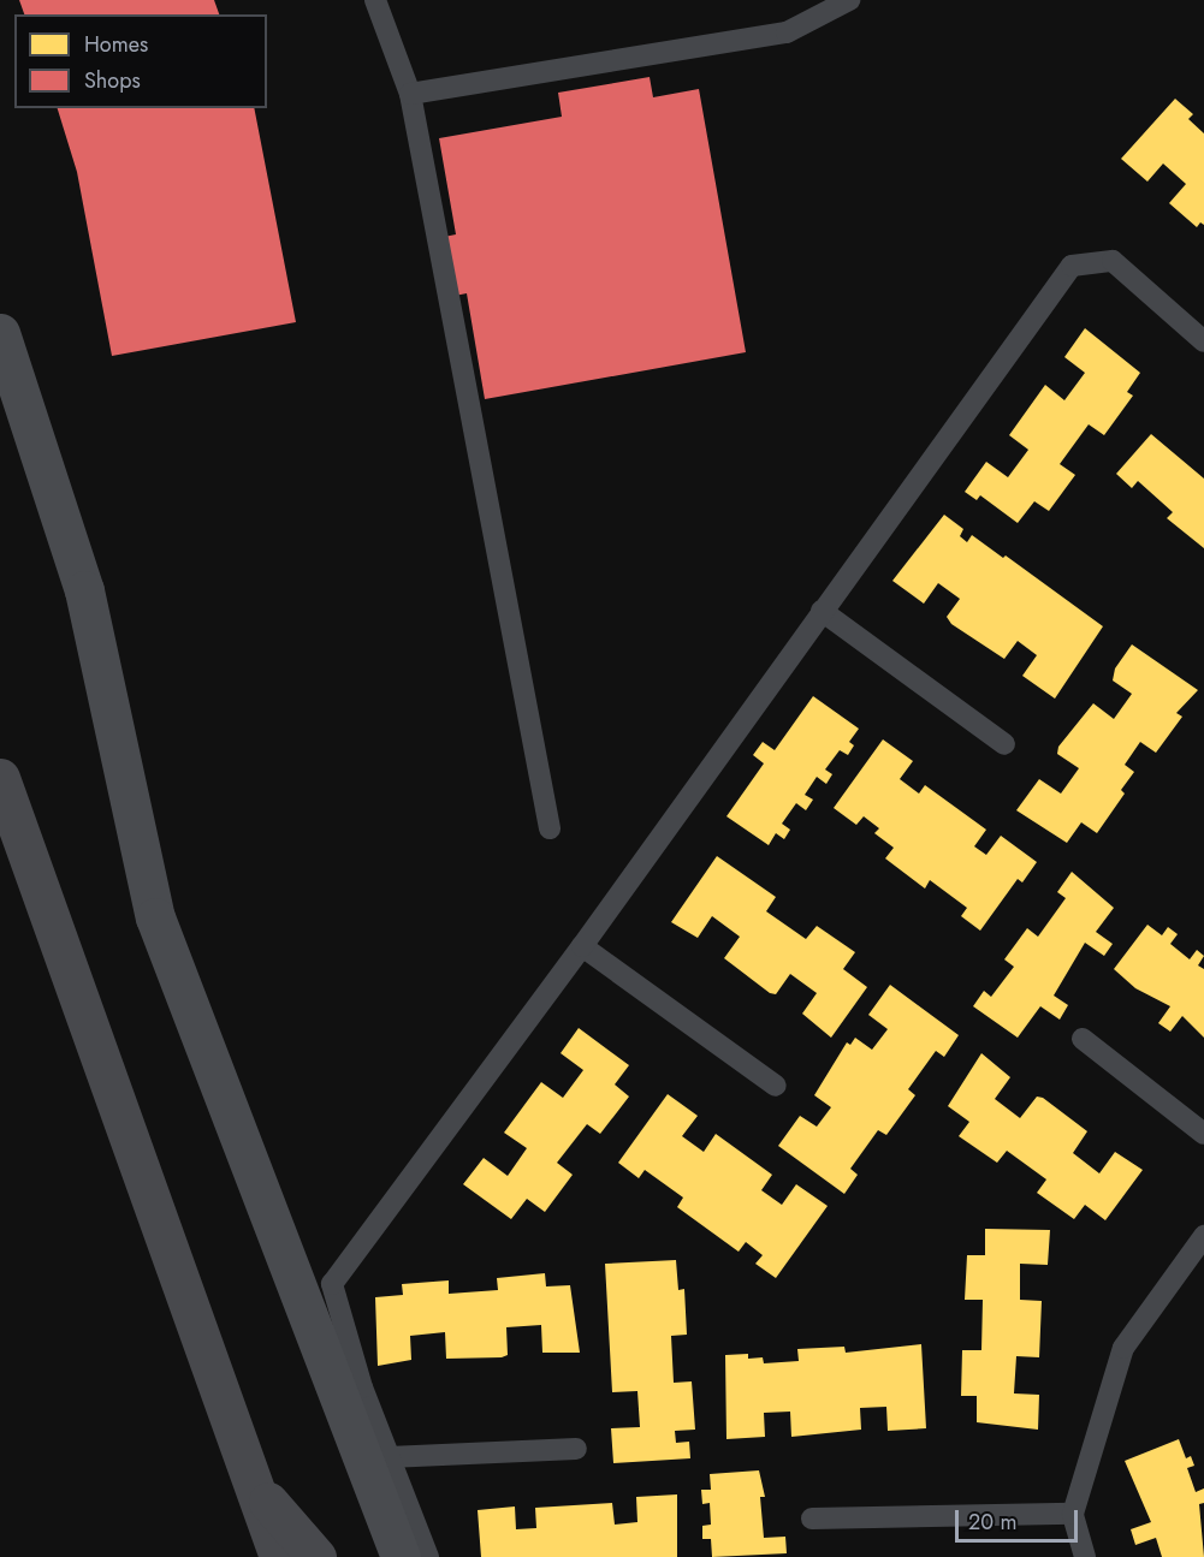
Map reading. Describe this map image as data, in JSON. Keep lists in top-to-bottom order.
{
  "legend": ["Homes", "Shops"],
  "scale_bar": "20 m"
}
